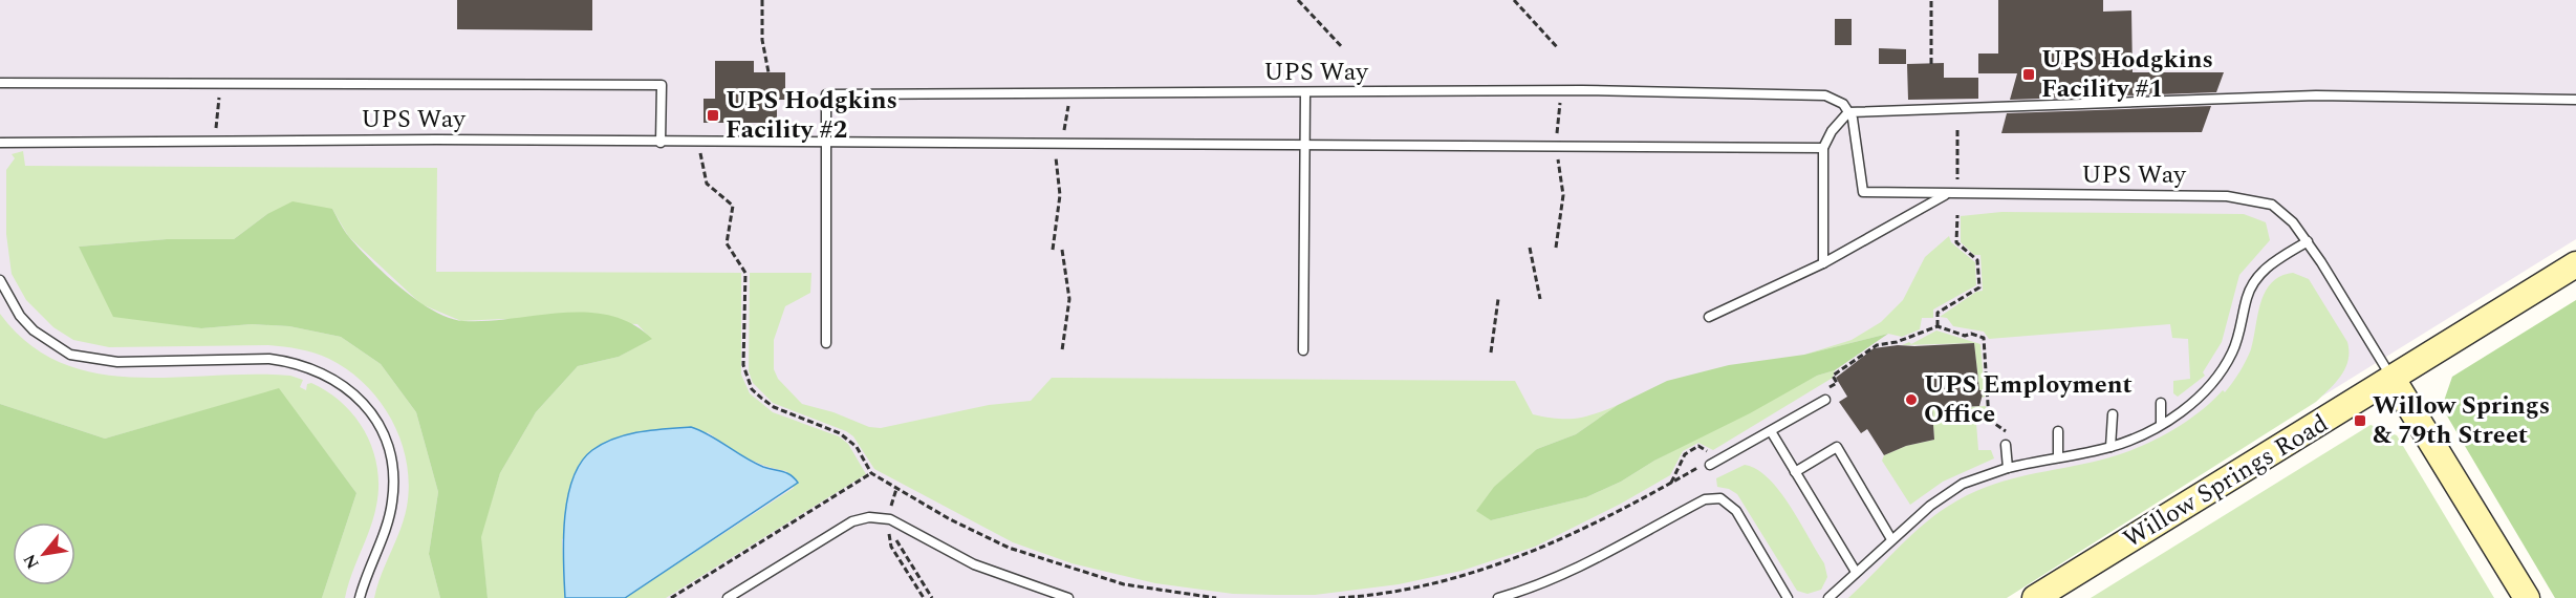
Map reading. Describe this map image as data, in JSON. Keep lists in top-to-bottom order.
{
  "streets": {
    "main road": ["Willow Springs Road"],
    "lane": ["UPS Way"]
  },
  "crossings": [
    ["UPS Way", "Willow Springs Road"]
  ],
  "places": {
    "transit": ["UPS Hodgkins Facility #1", "UPS Hodgkins Facility #2", "Willow Springs & 79th Street"],
    "other": ["UPS Employment Office"]
  },
  "north": "bottom left"
}
